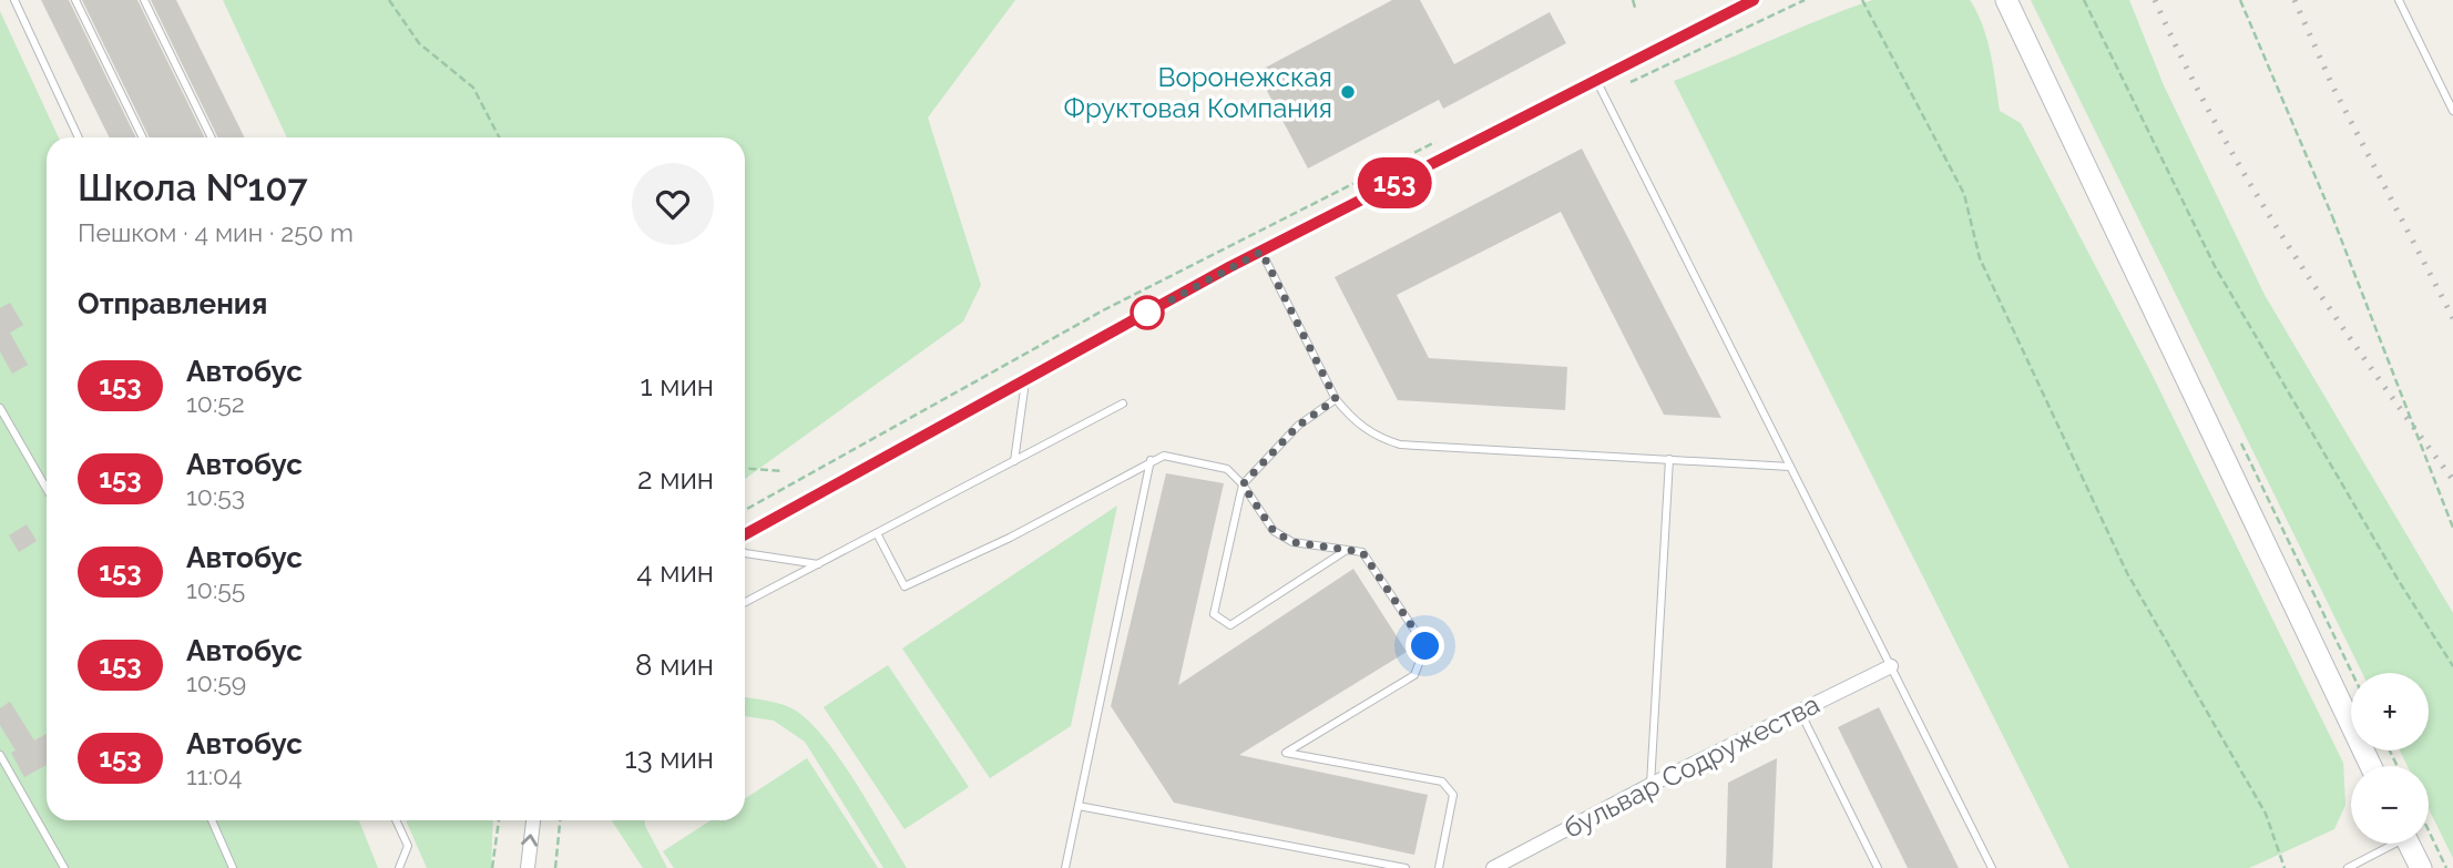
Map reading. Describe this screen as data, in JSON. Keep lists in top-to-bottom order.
{
  "streets": {
    "street": ["бульвар Содружества"]
  },
  "places": ["Воронежская Фруктовая Компания"],
  "lines": ["bus line 153"],
  "page": {
    "on_map": "153",
    "heading": [
      ["Школа №107", "Пешком · 4 мин · 250 m"],
      "Отправления"
    ],
    "list": [
      {
        "mark": "153",
        "name": "Автобус",
        "note": "10:52",
        "value": "1 мин"
      },
      {
        "mark": "153",
        "name": "Автобус",
        "note": "10:53",
        "value": "2 мин"
      },
      {
        "mark": "153",
        "name": "Автобус",
        "note": "10:55",
        "value": "4 мин"
      },
      {
        "mark": "153",
        "name": "Автобус",
        "note": "10:59",
        "value": "8 мин"
      },
      {
        "mark": "153",
        "name": "Автобус",
        "note": "11:04",
        "value": "13 мин"
      }
    ],
    "map_buttons": ["+", "−"]
  }
}
